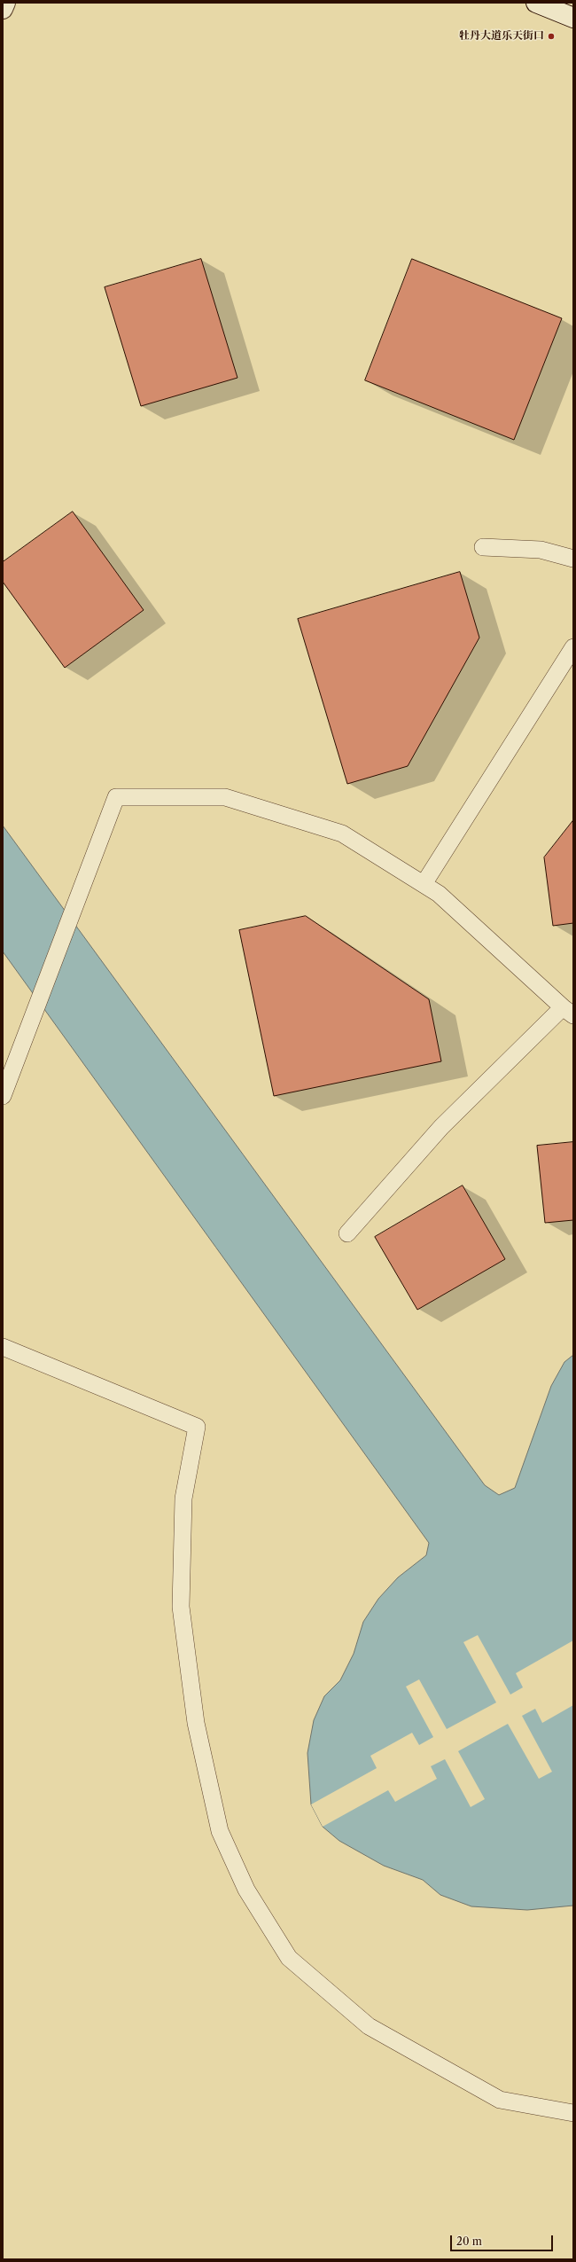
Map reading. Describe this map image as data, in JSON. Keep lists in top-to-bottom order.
{
  "places": ["牡丹大道乐天街口"],
  "scale_bar": "20 m"
}
